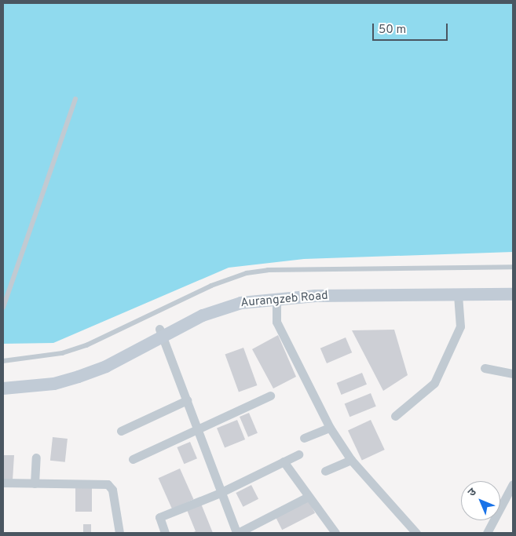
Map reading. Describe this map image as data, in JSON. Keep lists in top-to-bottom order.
{
  "streets": {
    "main road": ["Aurangzeb Road"]
  },
  "scale_bar": "50 m",
  "north": "top left"
}
